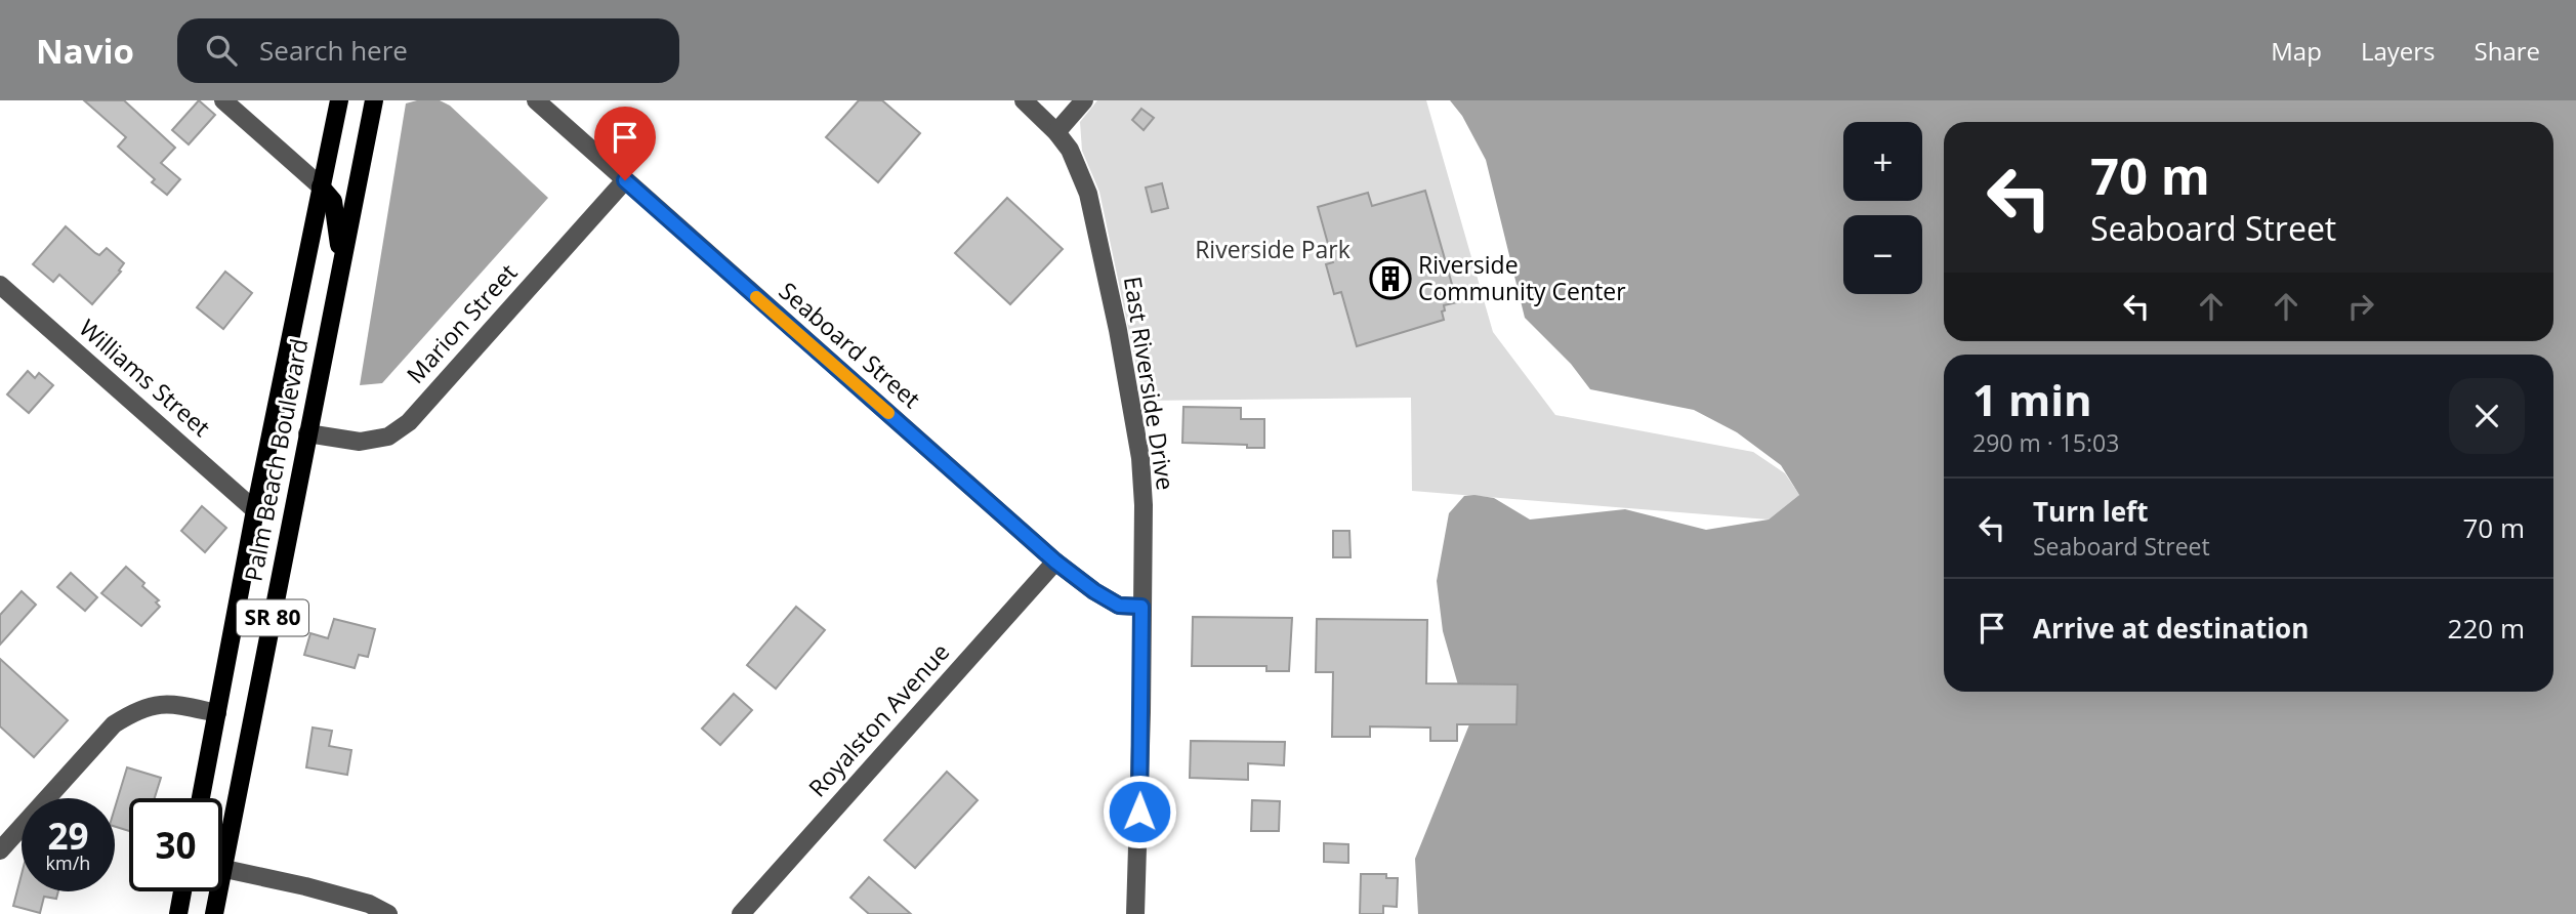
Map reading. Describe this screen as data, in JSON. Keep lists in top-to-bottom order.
{
  "streets": {
    "main road": ["Palm Beach Boulevard", "SR 80"],
    "street": [
      "Marion Street",
      "Seaboard Street",
      "Williams Street",
      "East Riverside Drive",
      "Royalston Avenue"
    ]
  },
  "crossings": [
    ["Marion Street", "Seaboard Street"],
    ["Marion Street", "Palm Beach Boulevard"],
    ["Seaboard Street", "East Riverside Drive"],
    ["Seaboard Street", "Royalston Avenue"],
    ["Williams Street", "Palm Beach Boulevard"]
  ],
  "parks": ["Riverside Park"],
  "places": {
    "building": ["Riverside Community Center"]
  },
  "page": {
    "header": "Navio",
    "search": "Search here",
    "nav": ["Map", "Layers", "Share"],
    "map_buttons": ["+", "−"],
    "turn": ["70 m", "Seaboard Street"],
    "heading": ["1 min", "290 m · 15:03"],
    "list": [
      {
        "name": "Turn left",
        "note": "Seaboard Street",
        "value": "70 m"
      },
      {
        "name": "Arrive at destination",
        "value": "220 m"
      }
    ],
    "speed": "29 km/h",
    "limit": "30"
  }
}
